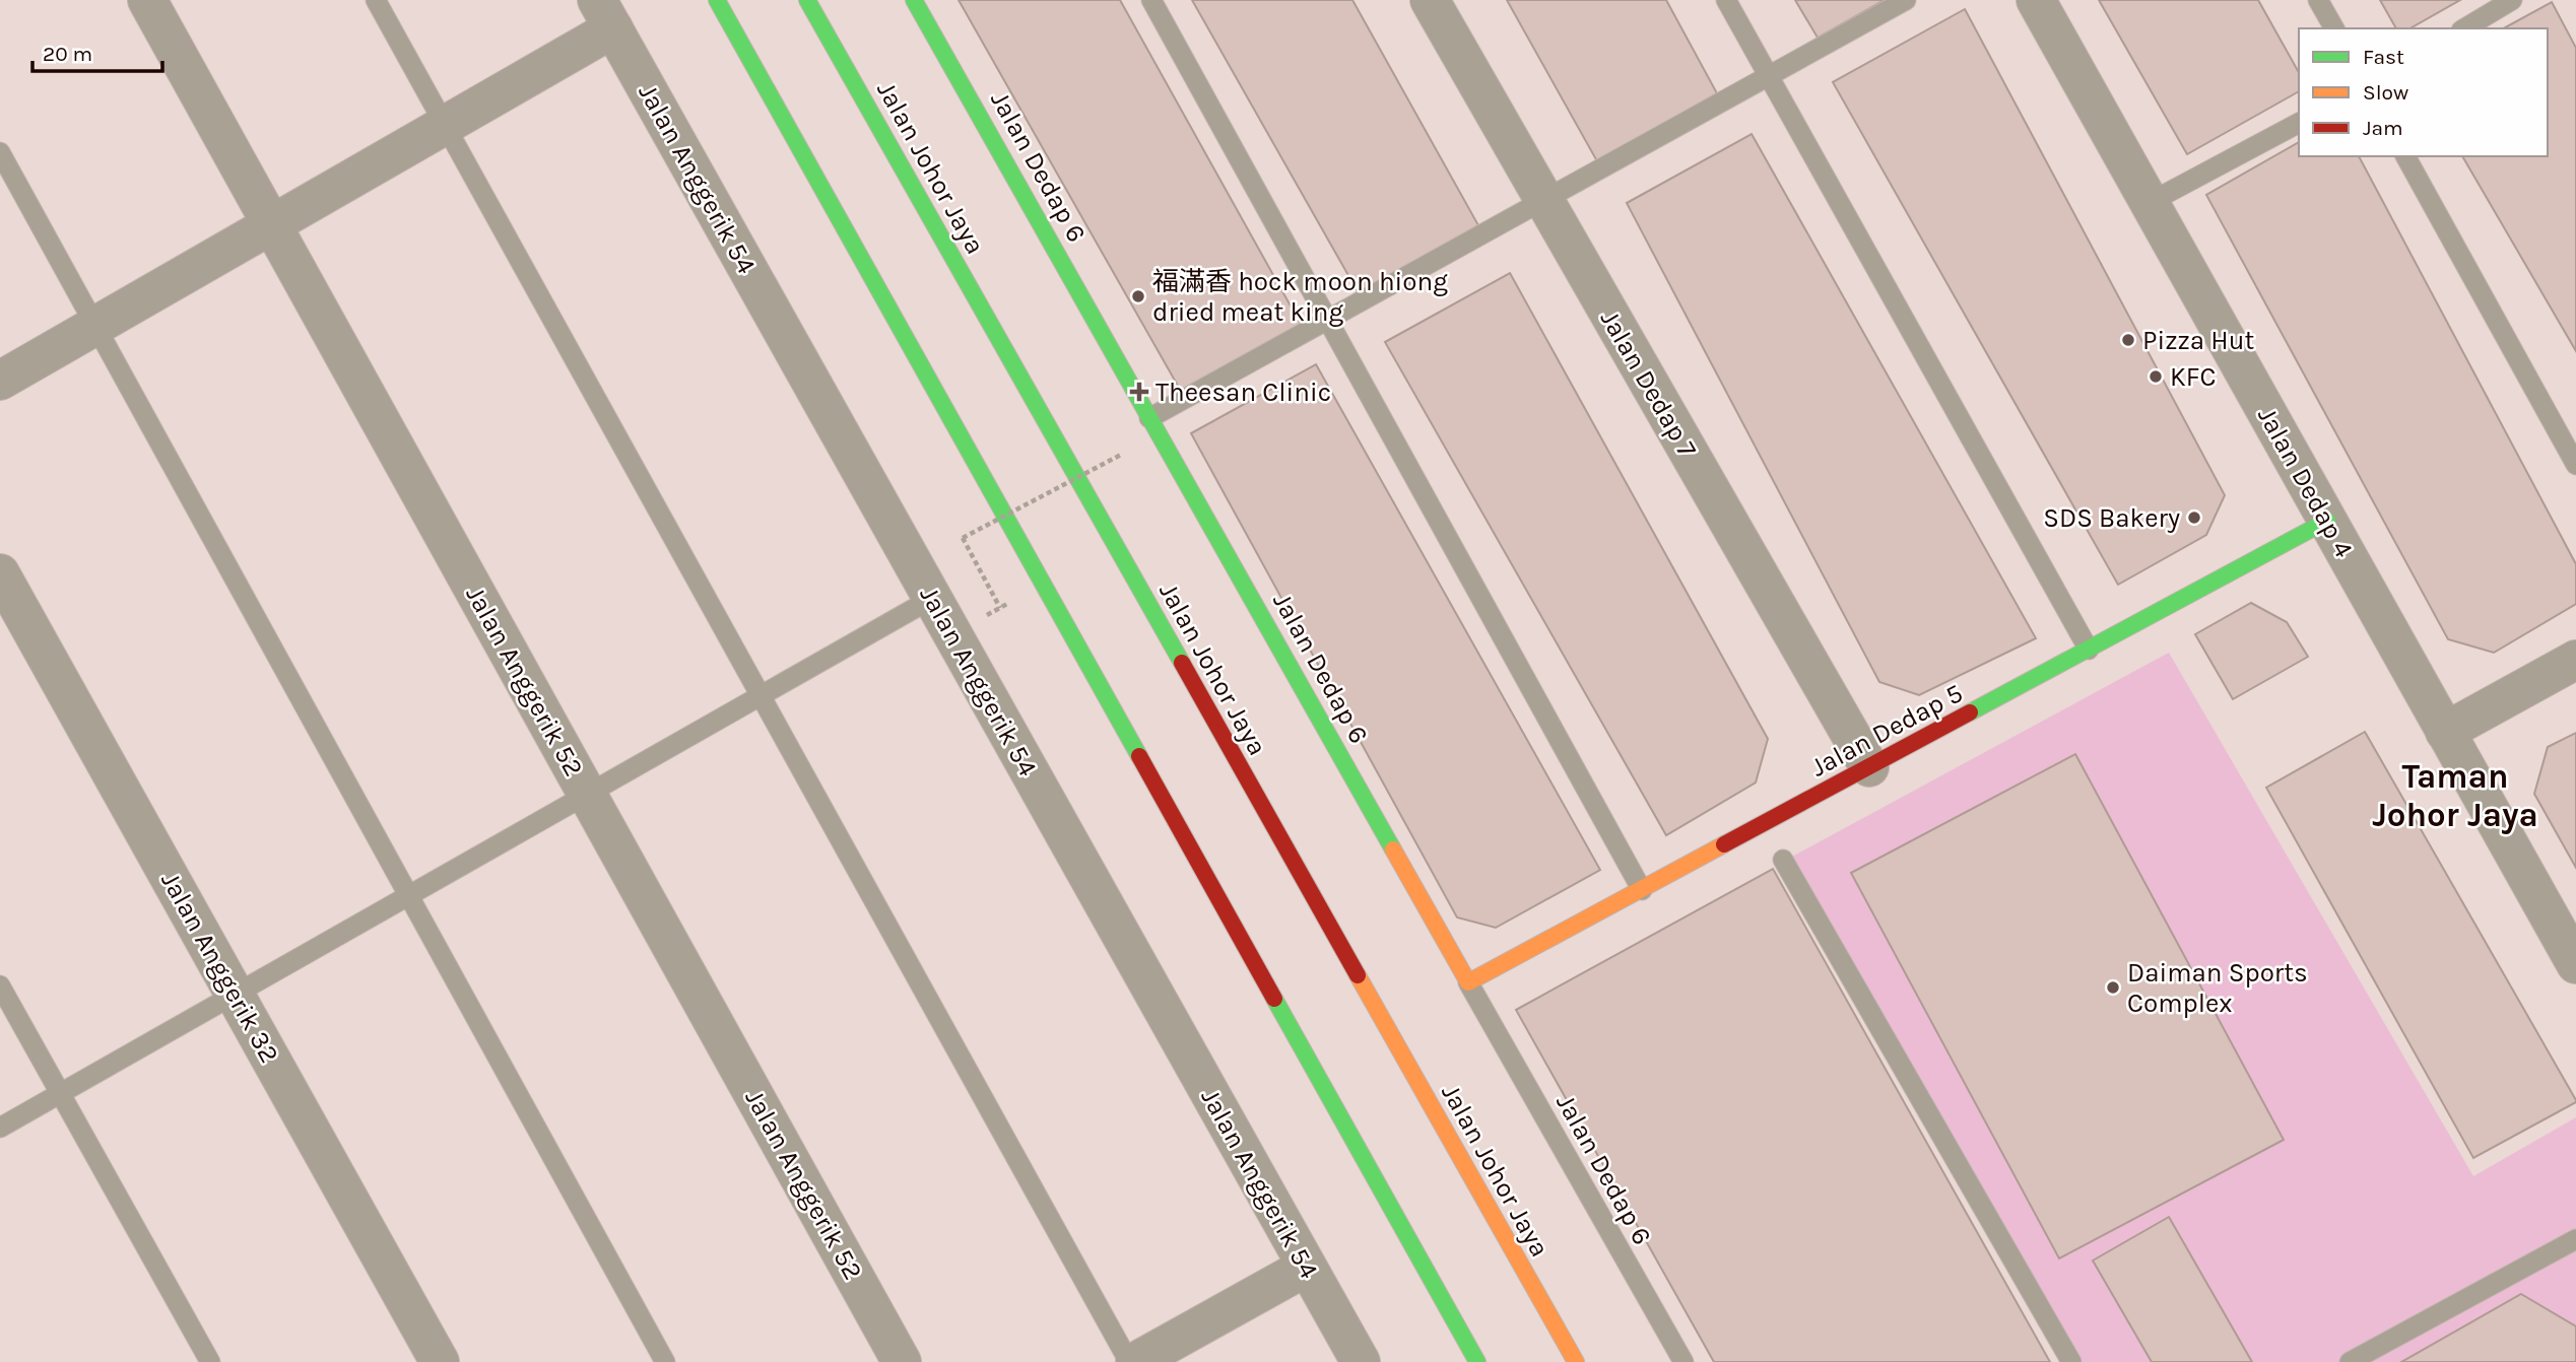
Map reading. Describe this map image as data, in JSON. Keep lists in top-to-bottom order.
{
  "streets": {
    "main road": ["Jalan Dedap 6", "Jalan Johor Jaya", "Jalan Dedap 5"],
    "street": [
      "Jalan Anggerik 54",
      "Jalan Dedap 7",
      "Jalan Dedap 4",
      "Jalan Anggerik 52",
      "Jalan Anggerik 32"
    ]
  },
  "crossings": [
    ["Jalan Dedap 6", "Jalan Dedap 5"],
    ["Jalan Dedap 7", "Jalan Dedap 5"],
    ["Jalan Dedap 4", "Jalan Dedap 5"]
  ],
  "districts": ["Taman Johor Jaya"],
  "places": {
    "other": [
      "福滿香 hock moon hiong dried meat king",
      "Pizza Hut",
      "KFC",
      "SDS Bakery",
      "Daiman Sports Complex"
    ],
    "health": ["Theesan Clinic"]
  },
  "legend": ["Fast", "Slow", "Jam"],
  "scale_bar": "20 m"
}
